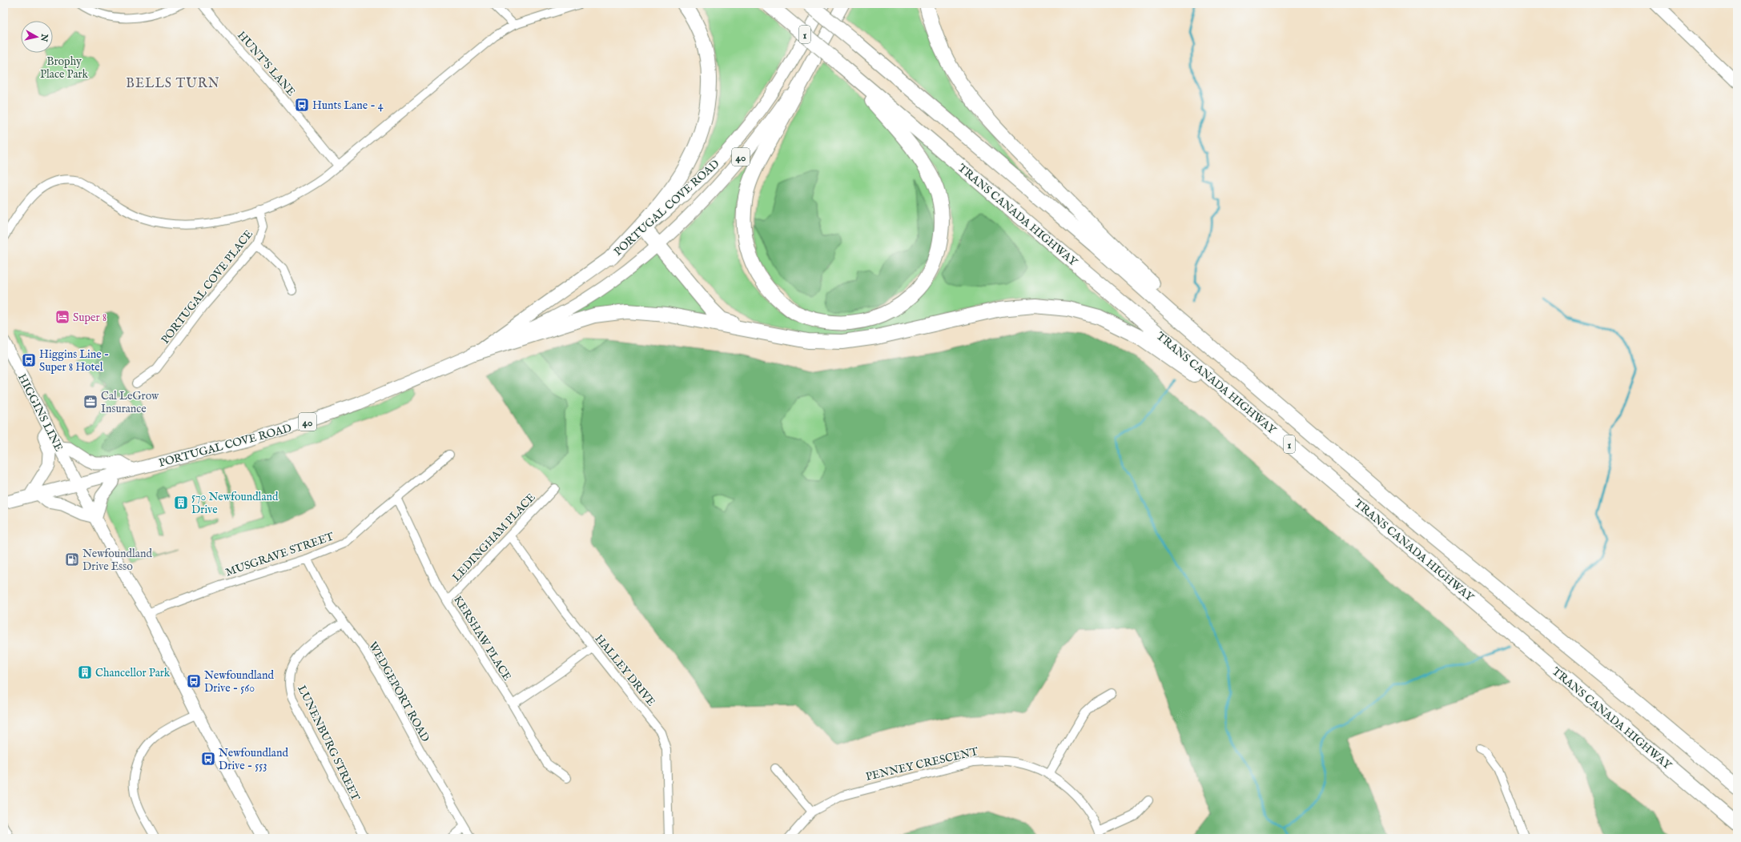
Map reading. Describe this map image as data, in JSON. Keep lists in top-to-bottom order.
{
  "streets": {
    "highway": ["1", "TRANS CANADA HIGHWAY"],
    "main road": ["40", "PORTUGAL COVE ROAD"],
    "street": [
      "HUNT'S LANE",
      "PORTUGAL COVE PLACE",
      "HIGGINS LINE",
      "LEDINGHAM PLACE",
      "MUSGRAVE STREET",
      "KERSHAW PLACE",
      "HALLEY DRIVE",
      "WEDGEPORT ROAD",
      "LUNENBURG STREET",
      "PENNEY CRESCENT"
    ]
  },
  "crossings": [
    ["PORTUGAL COVE ROAD", "HIGGINS LINE"],
    ["HIGGINS LINE", "MUSGRAVE STREET"],
    ["LEDINGHAM PLACE", "KERSHAW PLACE"],
    ["LEDINGHAM PLACE", "HALLEY DRIVE"],
    ["MUSGRAVE STREET", "KERSHAW PLACE"],
    ["MUSGRAVE STREET", "WEDGEPORT ROAD"],
    ["WEDGEPORT ROAD", "LUNENBURG STREET"]
  ],
  "districts": ["BELLS TURN"],
  "parks": ["Brophy Place Park"],
  "places": {
    "bus stop": [
      "Hunts Lane - 4",
      "Higgins Line - Super 8 Hotel",
      "Newfoundland Drive - 560",
      "Newfoundland Drive - 553"
    ],
    "hotel": ["Super 8"],
    "office": ["Cal LeGrow Insurance"],
    "building": ["570 Newfoundland Drive", "Chancellor Park"],
    "fuel station": ["Newfoundland Drive Esso"]
  },
  "north": "right"
}
